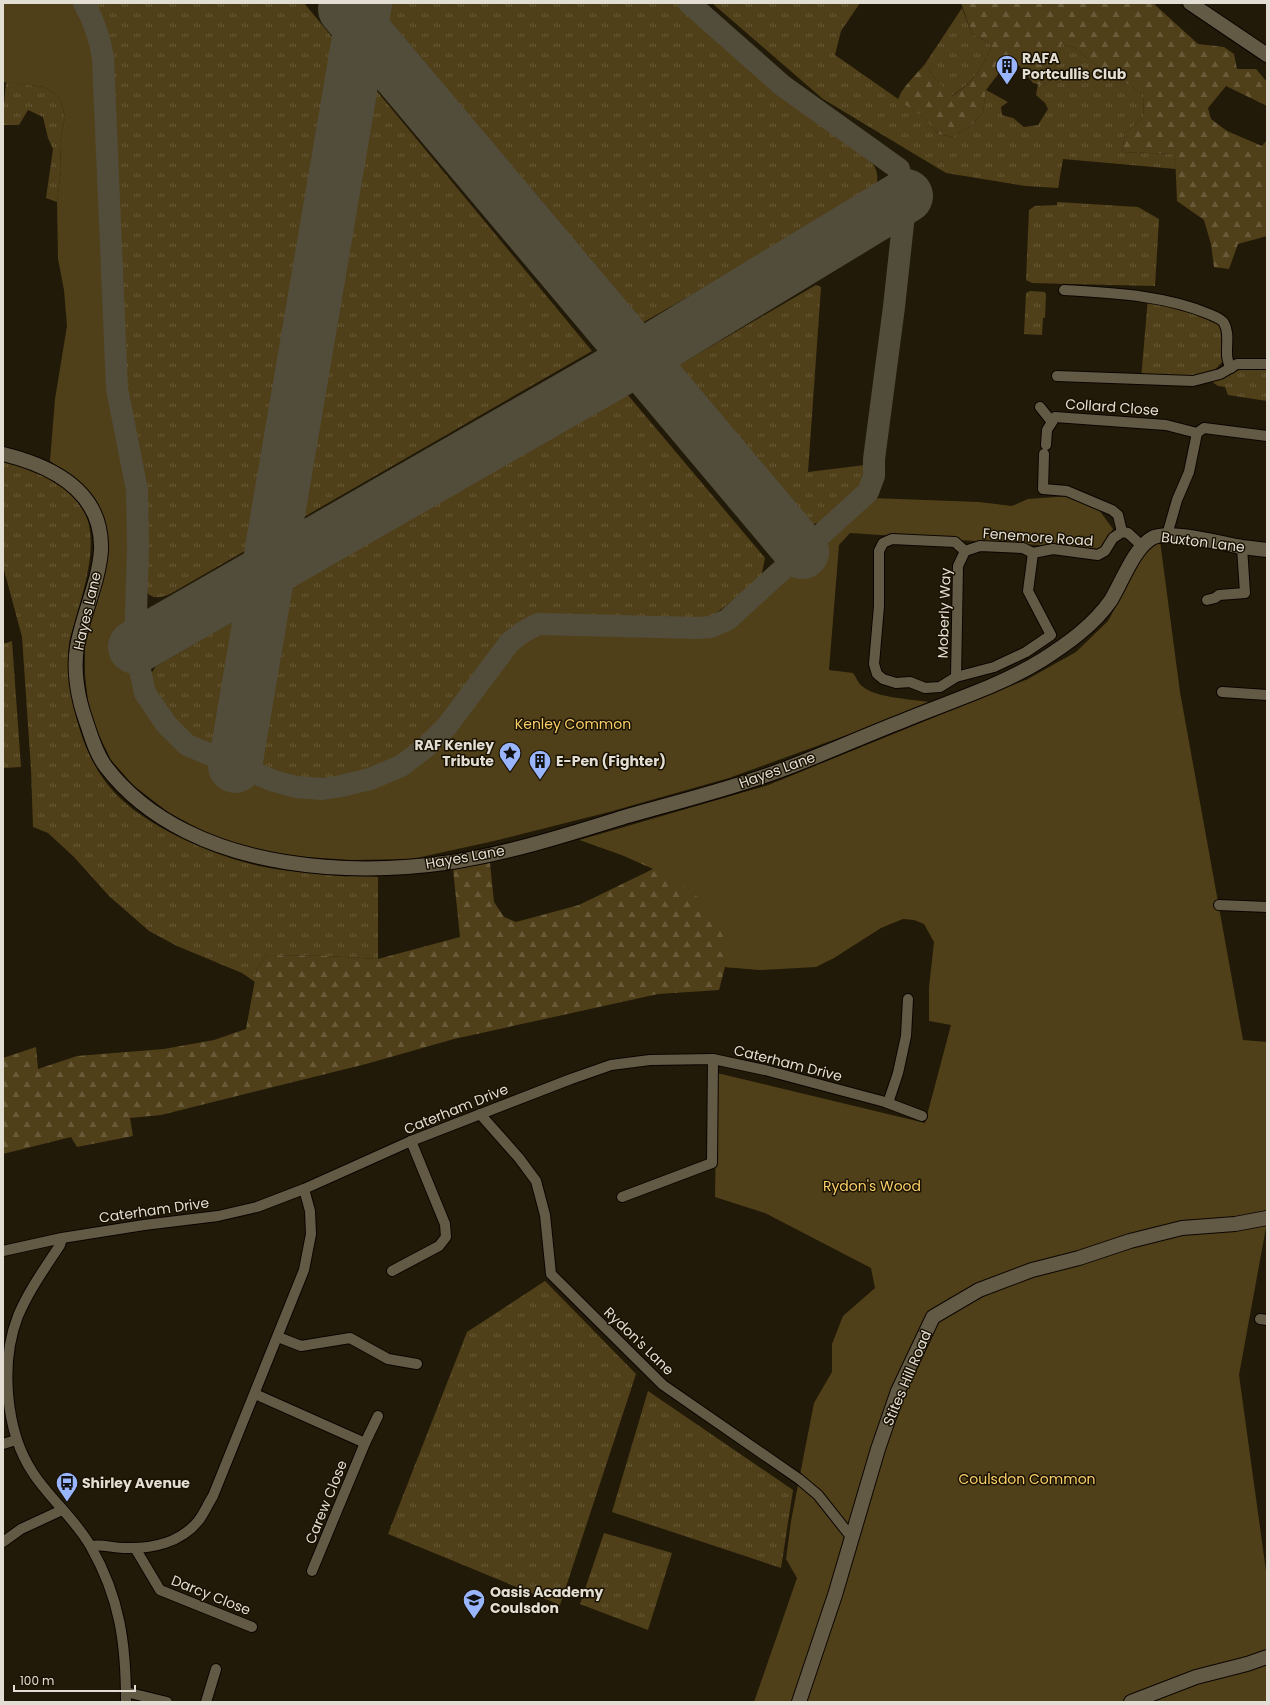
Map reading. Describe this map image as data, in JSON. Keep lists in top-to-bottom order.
{
  "streets": {
    "street": [
      "Collard Close",
      "Fenemore Road",
      "Buxton Lane",
      "Hayes Lane",
      "Moberly Way",
      "Caterham Drive",
      "Rydon's Lane",
      "Stites Hill Road",
      "Carew Close",
      "Darcy Close"
    ]
  },
  "crossings": [
    ["Collard Close", "Fenemore Road"],
    ["Fenemore Road", "Moberly Way"],
    ["Buxton Lane", "Hayes Lane"],
    ["Caterham Drive", "Rydon's Lane"],
    ["Rydon's Lane", "Stites Hill Road"]
  ],
  "parks": ["Kenley Common", "Rydon's Wood", "Coulsdon Common"],
  "places": {
    "building": ["RAFA Portcullis Club", "E-Pen (Fighter)"],
    "place": ["RAF Kenley Tribute"],
    "bus stop": ["Shirley Avenue"],
    "school or university": ["Oasis Academy Coulsdon"]
  },
  "scale_bar": "100 m"
}
